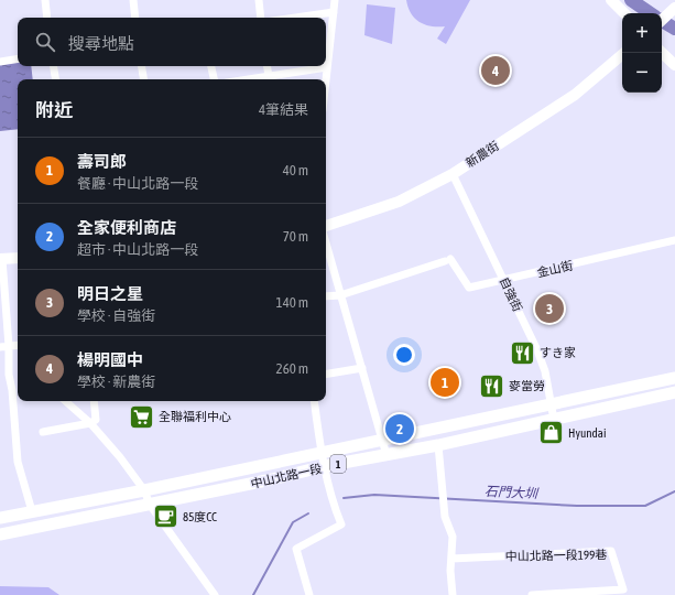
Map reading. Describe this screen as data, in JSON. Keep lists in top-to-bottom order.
{
  "streets": {
    "main road": ["1", "中山北路一段"],
    "street": [
      "新農街",
      "金山街",
      "自強街",
      "中山北路一段199巷"
    ]
  },
  "crossings": [
    ["新農街", "自強街"],
    ["金山街", "自強街"],
    ["自強街", "中山北路一段"]
  ],
  "water": ["石門大圳"],
  "places": {
    "restaurant": ["すき家", "麥當勞"],
    "supermarket": ["全聯福利中心"],
    "shop": ["Hyundai"],
    "cafe": ["85度CC"]
  },
  "page": {
    "map_buttons": ["+", "−"],
    "search": "搜尋地點",
    "pins": [
      "4",
      "3",
      "1",
      "2"
    ],
    "heading": ["附近", "4筆結果"],
    "list": [
      {
        "mark": "1",
        "name": "壽司郎",
        "note": "餐廳 · 中山北路一段",
        "value": "40 m"
      },
      {
        "mark": "2",
        "name": "全家便利商店",
        "note": "超市 · 中山北路一段",
        "value": "70 m"
      },
      {
        "mark": "3",
        "name": "明日之星",
        "note": "學校 · 自強街",
        "value": "140 m"
      },
      {
        "mark": "4",
        "name": "楊明國中",
        "note": "學校 · 新農街",
        "value": "260 m"
      }
    ]
  }
}
